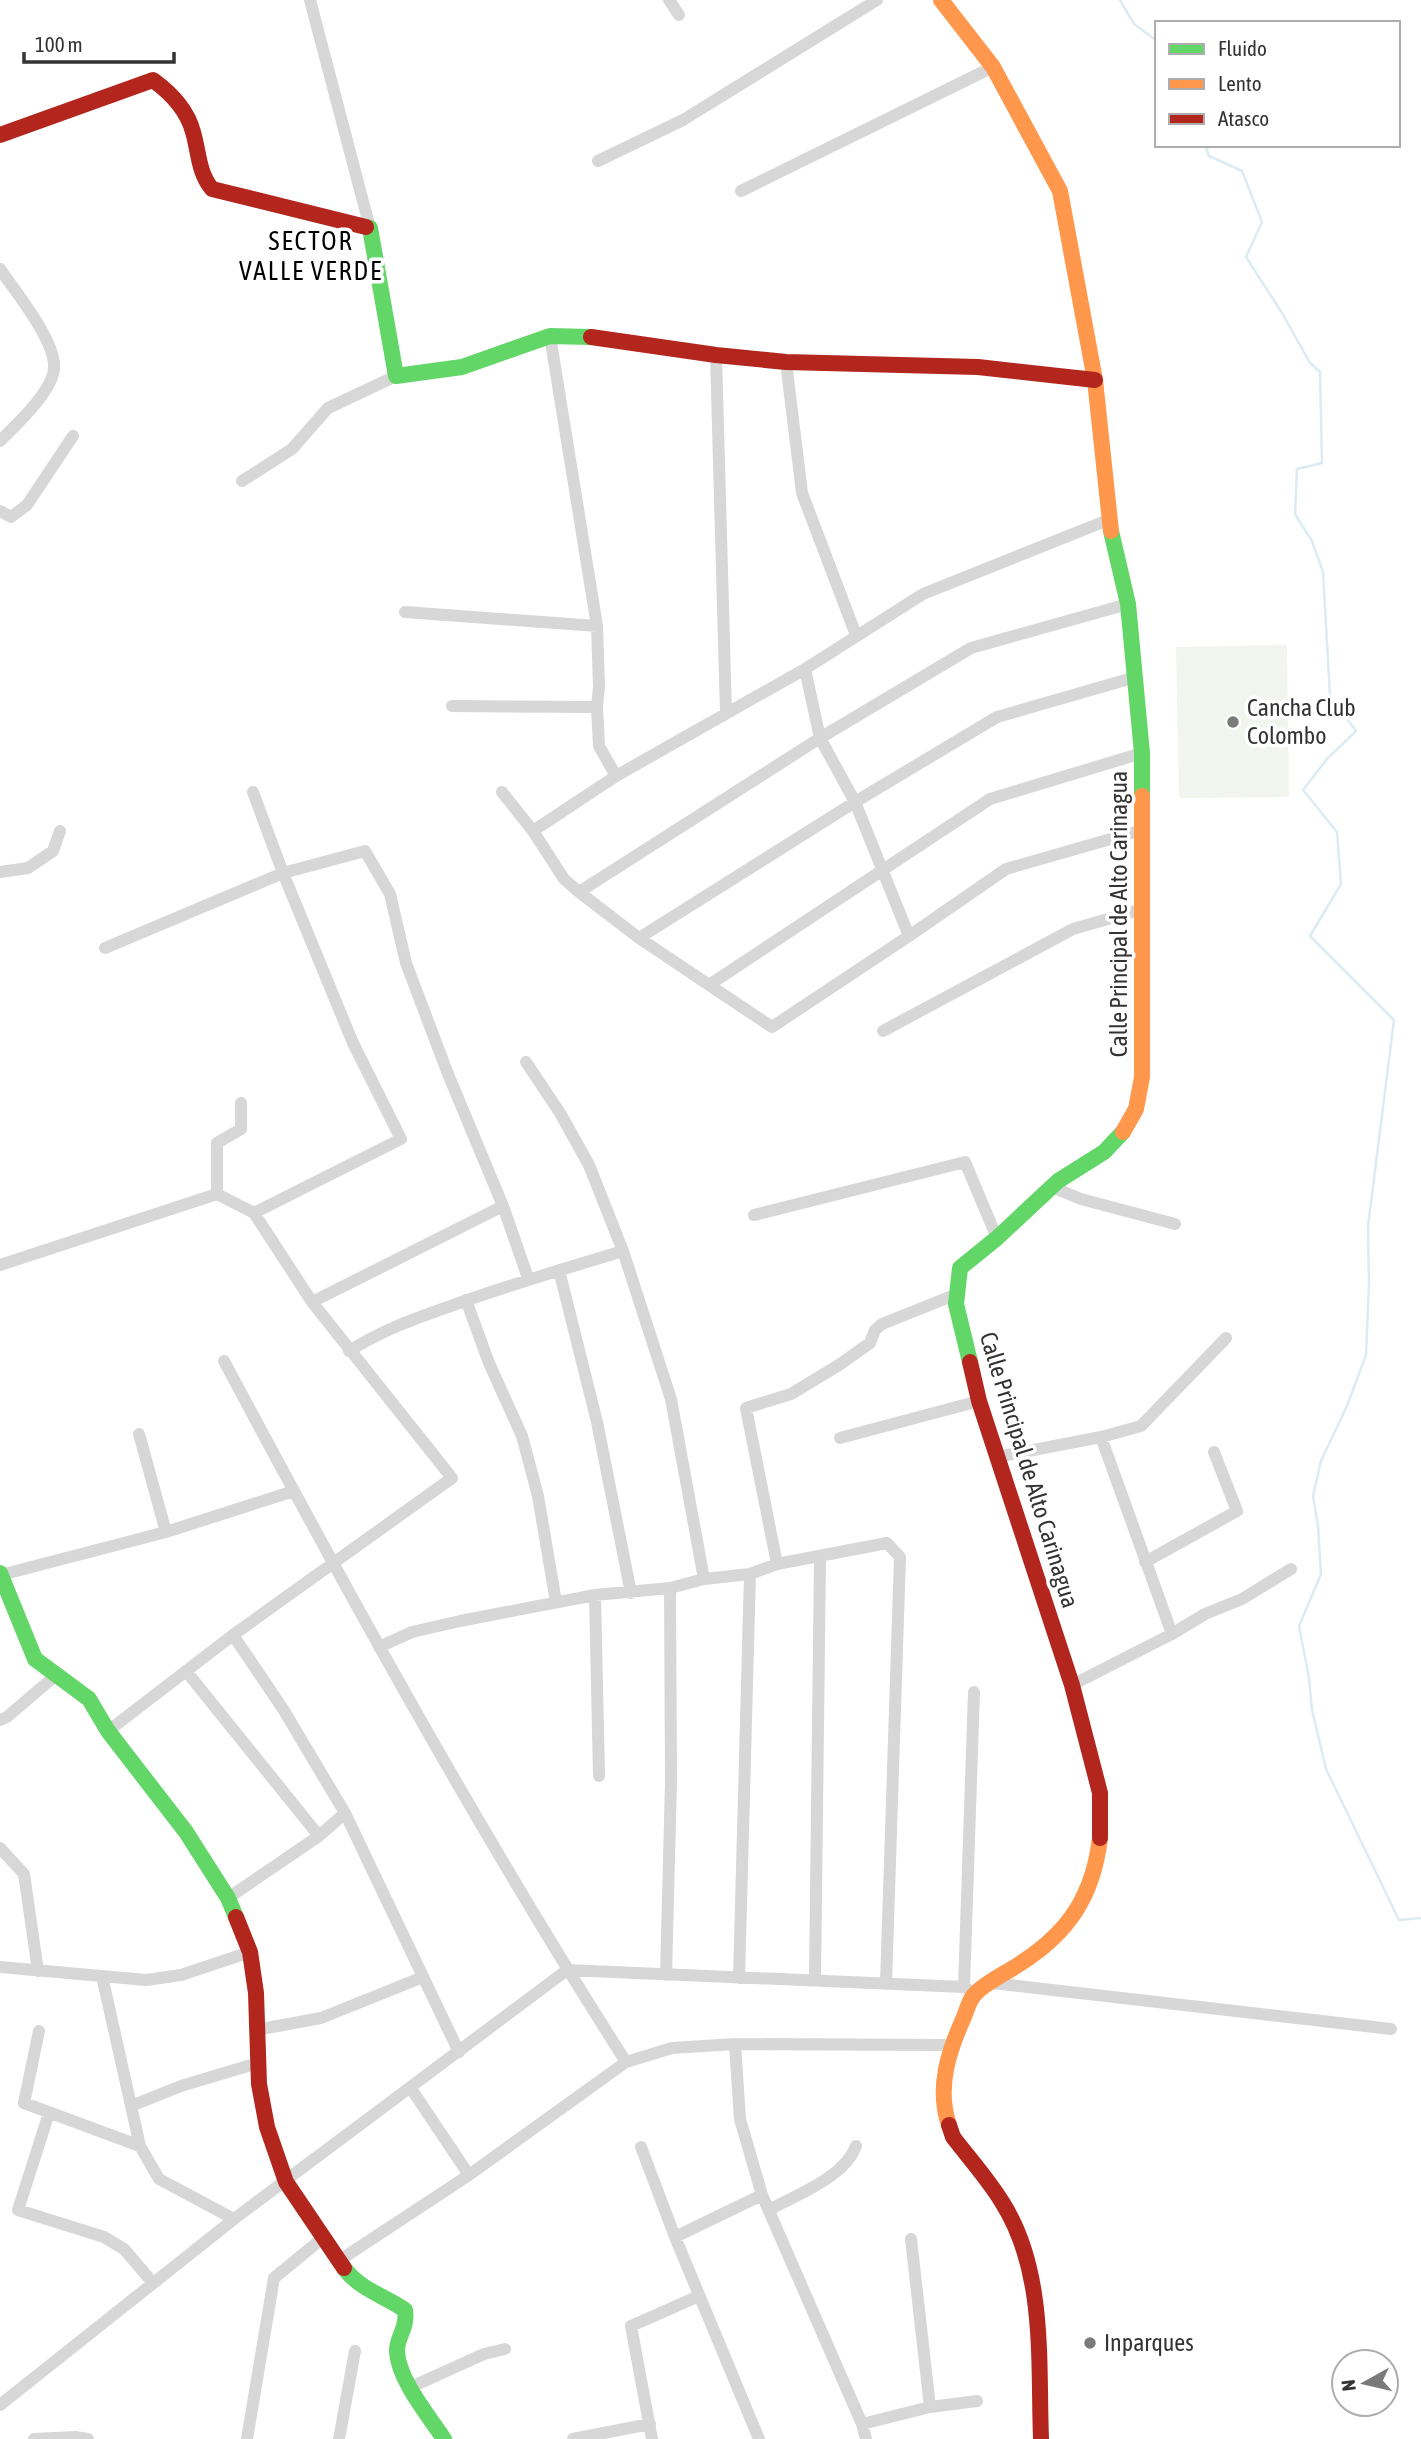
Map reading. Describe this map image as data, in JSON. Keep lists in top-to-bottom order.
{
  "streets": {
    "street": ["Calle Principal de Alto Carinagua"]
  },
  "districts": ["SECTOR VALLE VERDE"],
  "places": ["Cancha Club Colombo", "Inparques"],
  "legend": ["Fluido", "Lento", "Atasco"],
  "scale_bar": "100 m",
  "north": "left"
}
